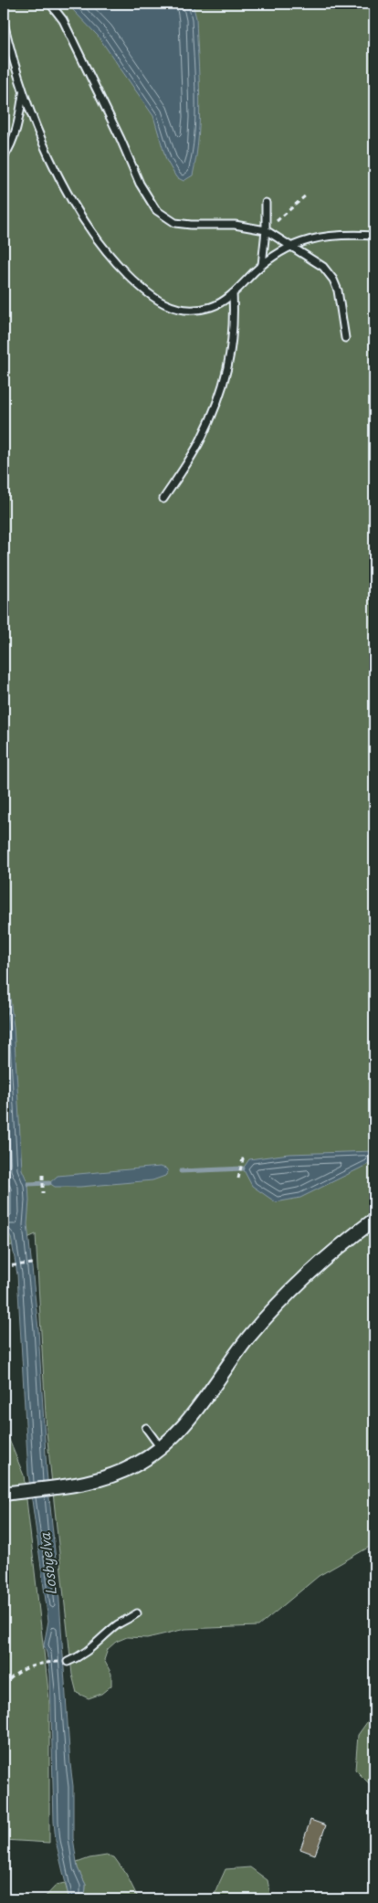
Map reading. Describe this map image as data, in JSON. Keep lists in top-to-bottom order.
{
  "water": ["Losbyelva"]
}
